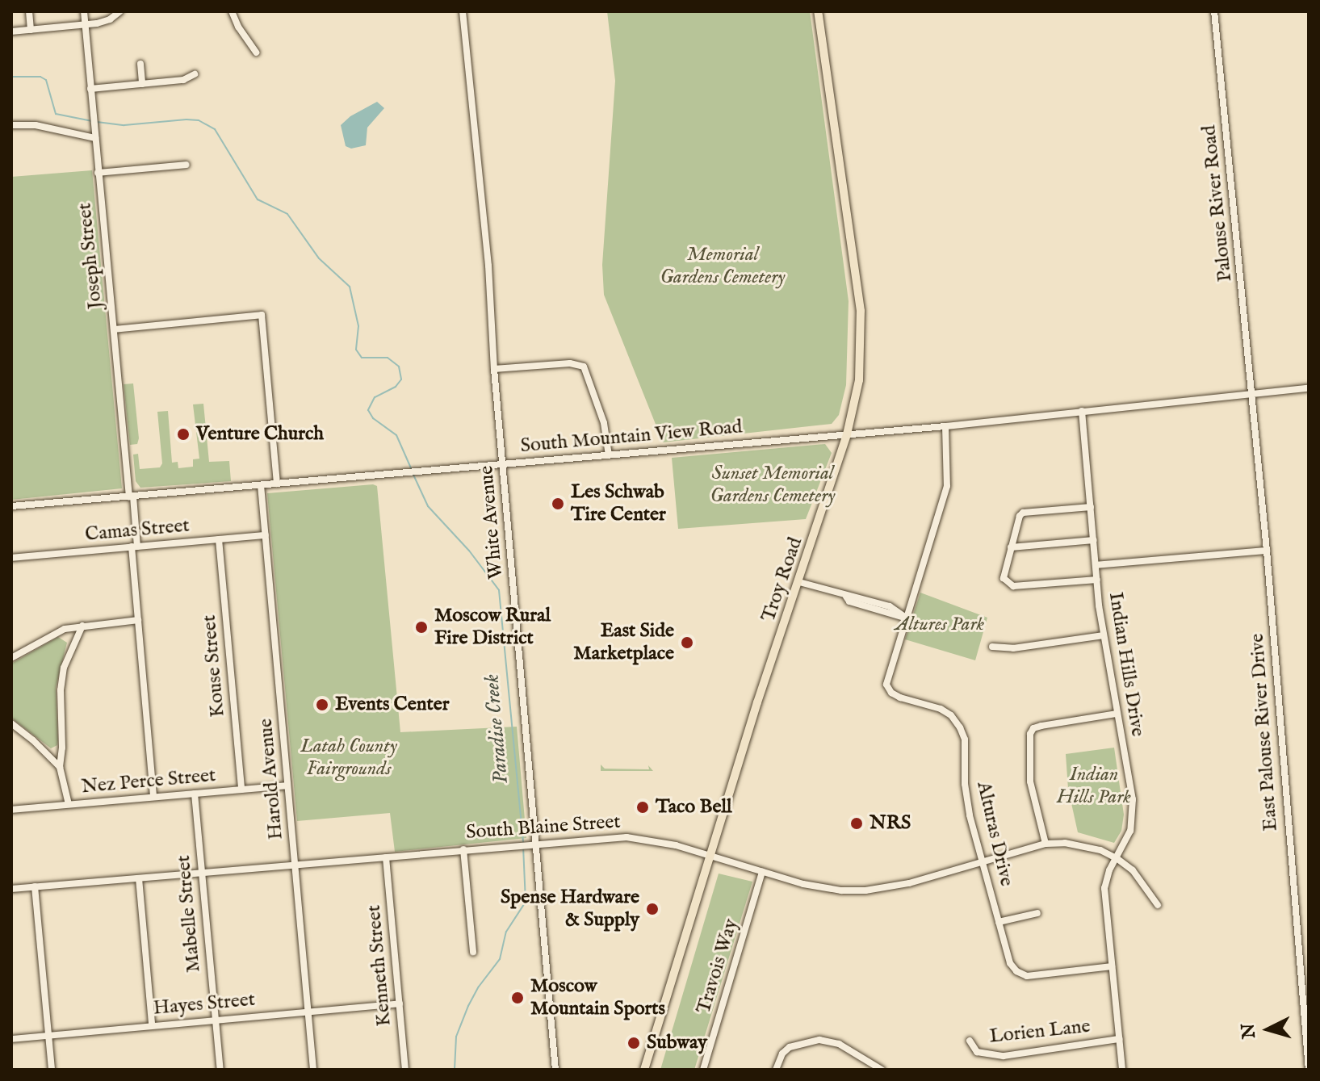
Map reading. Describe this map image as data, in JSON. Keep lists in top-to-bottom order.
{
  "streets": {
    "main road": ["Troy Road"],
    "street": [
      "Palouse River Road",
      "Joseph Street",
      "South Mountain View Road",
      "White Avenue",
      "Camas Street",
      "Indian Hills Drive",
      "Kouse Street",
      "East Palouse River Drive",
      "Harold Avenue",
      "Nez Perce Street",
      "South Blaine Street",
      "Alturas Drive",
      "Mabelle Street",
      "Kenneth Street",
      "Travois Way",
      "Hayes Street",
      "Lorien Lane"
    ]
  },
  "crossings": [
    ["Palouse River Road", "South Mountain View Road"],
    ["Palouse River Road", "East Palouse River Drive"],
    ["Joseph Street", "South Mountain View Road"],
    ["Joseph Street", "Camas Street"],
    ["Joseph Street", "Nez Perce Street"],
    ["South Mountain View Road", "White Avenue"],
    ["South Mountain View Road", "Troy Road"],
    ["South Mountain View Road", "Indian Hills Drive"],
    ["South Mountain View Road", "East Palouse River Drive"],
    ["South Mountain View Road", "Harold Avenue"],
    ["South Mountain View Road", "Alturas Drive"],
    ["White Avenue", "South Blaine Street"],
    ["Camas Street", "Kouse Street"],
    ["Camas Street", "Harold Avenue"],
    ["Troy Road", "South Blaine Street"],
    ["Indian Hills Drive", "South Blaine Street"],
    ["Indian Hills Drive", "Alturas Drive"],
    ["Indian Hills Drive", "Lorien Lane"],
    ["Kouse Street", "Nez Perce Street"],
    ["Harold Avenue", "Nez Perce Street"],
    ["Harold Avenue", "South Blaine Street"],
    ["Harold Avenue", "Hayes Street"],
    ["Nez Perce Street", "Mabelle Street"],
    ["South Blaine Street", "Alturas Drive"],
    ["South Blaine Street", "Mabelle Street"],
    ["South Blaine Street", "Kenneth Street"],
    ["South Blaine Street", "Travois Way"],
    ["Mabelle Street", "Hayes Street"],
    ["Kenneth Street", "Hayes Street"]
  ],
  "water": ["Paradise Creek"],
  "parks": [
    "Memorial Gardens Cemetery",
    "Sunset Memorial Gardens Cemetery",
    "Altures Park",
    "Latah County Fairgrounds",
    "Indian Hills Park"
  ],
  "places": [
    "Venture Church",
    "Les Schwab Tire Center",
    "Moscow Rural Fire District",
    "East Side Marketplace",
    "Events Center",
    "Taco Bell",
    "NRS",
    "Spense Hardware & Supply",
    "Moscow Mountain Sports",
    "Subway"
  ],
  "north": "left"
}
